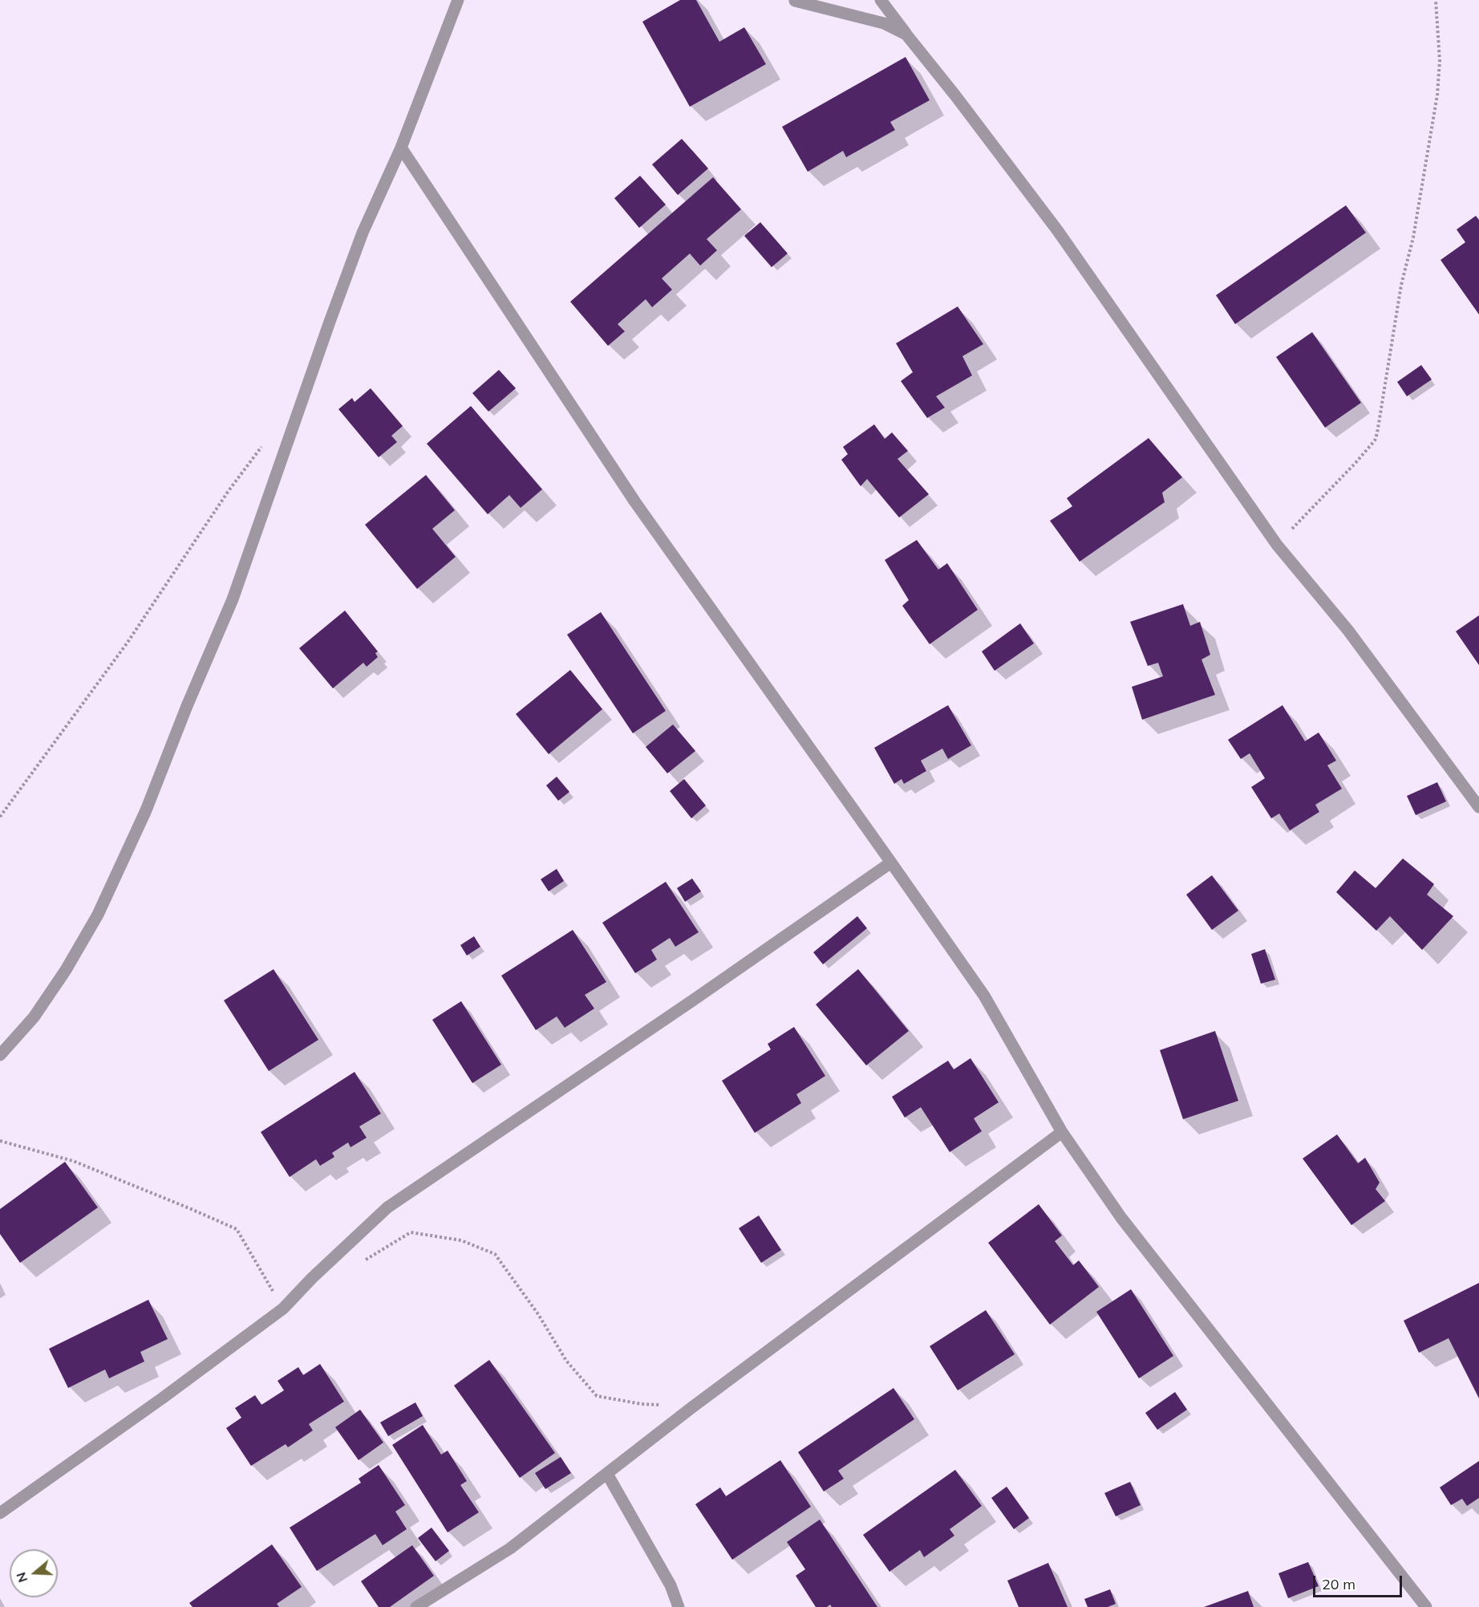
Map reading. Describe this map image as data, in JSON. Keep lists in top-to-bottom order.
{
  "scale_bar": "20 m",
  "north": "left"
}
